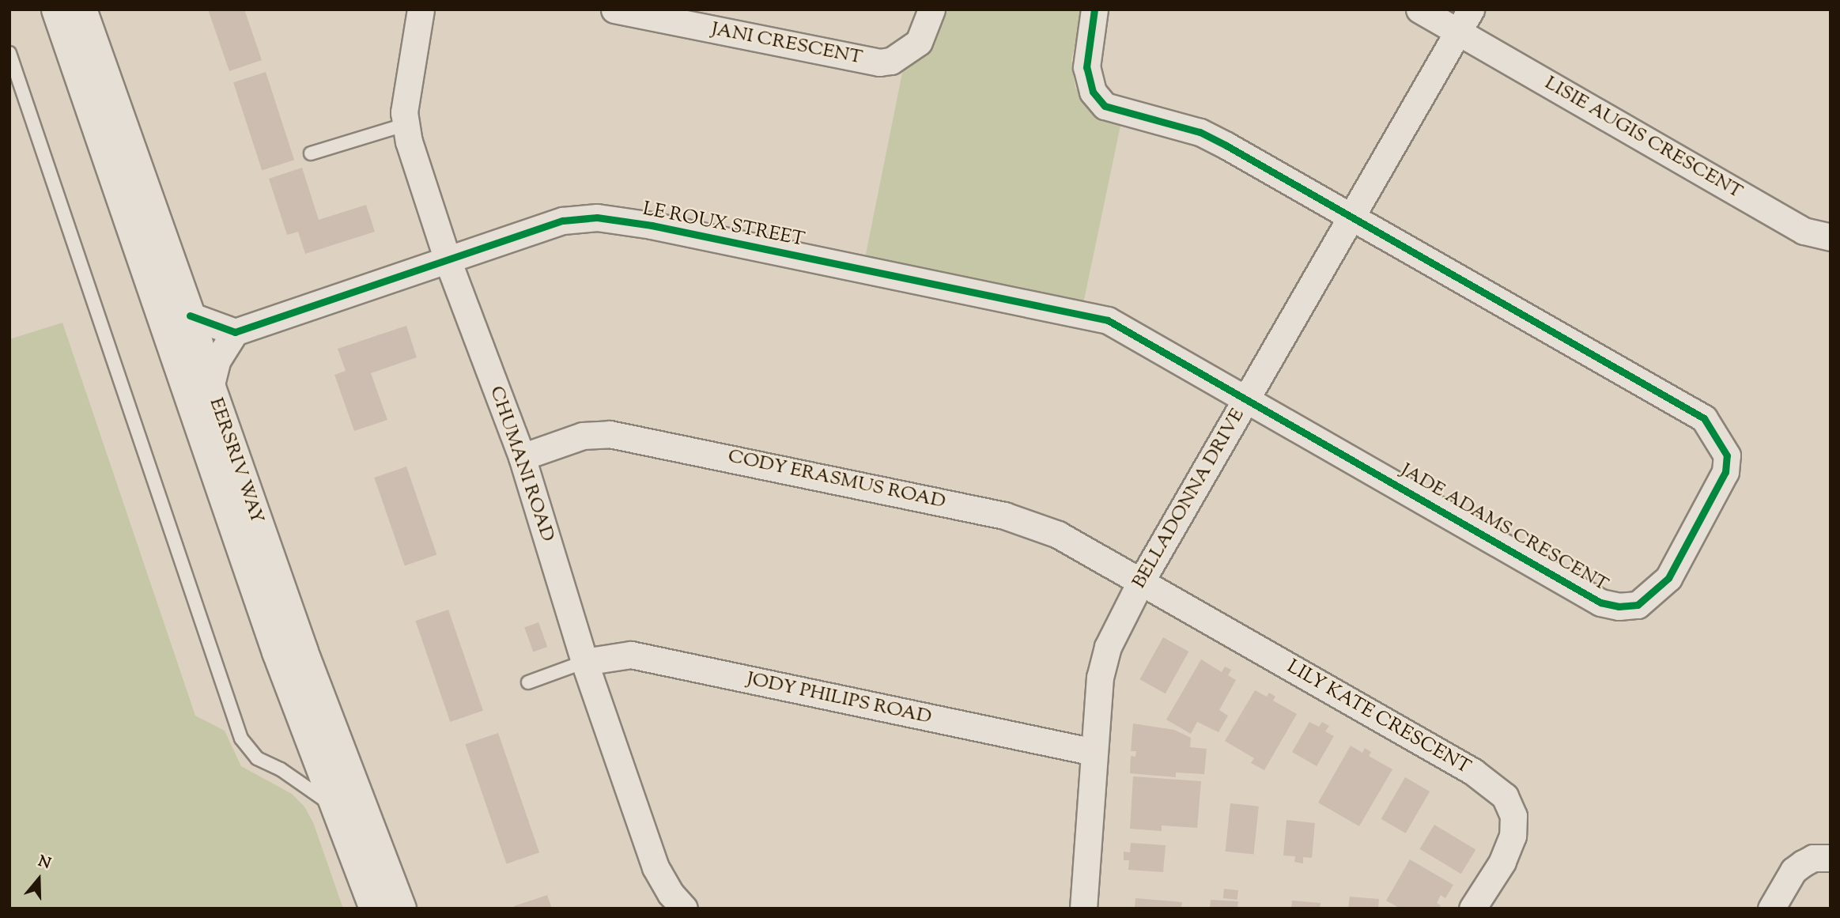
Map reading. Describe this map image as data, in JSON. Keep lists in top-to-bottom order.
{
  "streets": {
    "main road": ["EERSRIV WAY"],
    "street": [
      "JANI CRESCENT",
      "LISIE AUGIS CRESCENT",
      "LE ROUX STREET",
      "CHUMANI ROAD",
      "CODY ERASMUS ROAD",
      "BELLADONNA DRIVE",
      "JADE ADAMS CRESCENT",
      "JODY PHILIPS ROAD",
      "LILY KATE CRESCENT"
    ]
  },
  "crossings": [
    ["LISIE AUGIS CRESCENT", "BELLADONNA DRIVE"],
    ["LE ROUX STREET", "CHUMANI ROAD"],
    ["LE ROUX STREET", "BELLADONNA DRIVE"],
    ["LE ROUX STREET", "JADE ADAMS CRESCENT"],
    ["CHUMANI ROAD", "CODY ERASMUS ROAD"],
    ["CHUMANI ROAD", "JODY PHILIPS ROAD"],
    ["CODY ERASMUS ROAD", "BELLADONNA DRIVE"],
    ["CODY ERASMUS ROAD", "LILY KATE CRESCENT"],
    ["BELLADONNA DRIVE", "JADE ADAMS CRESCENT"],
    ["BELLADONNA DRIVE", "JODY PHILIPS ROAD"],
    ["BELLADONNA DRIVE", "LILY KATE CRESCENT"]
  ],
  "north": "top"
}
